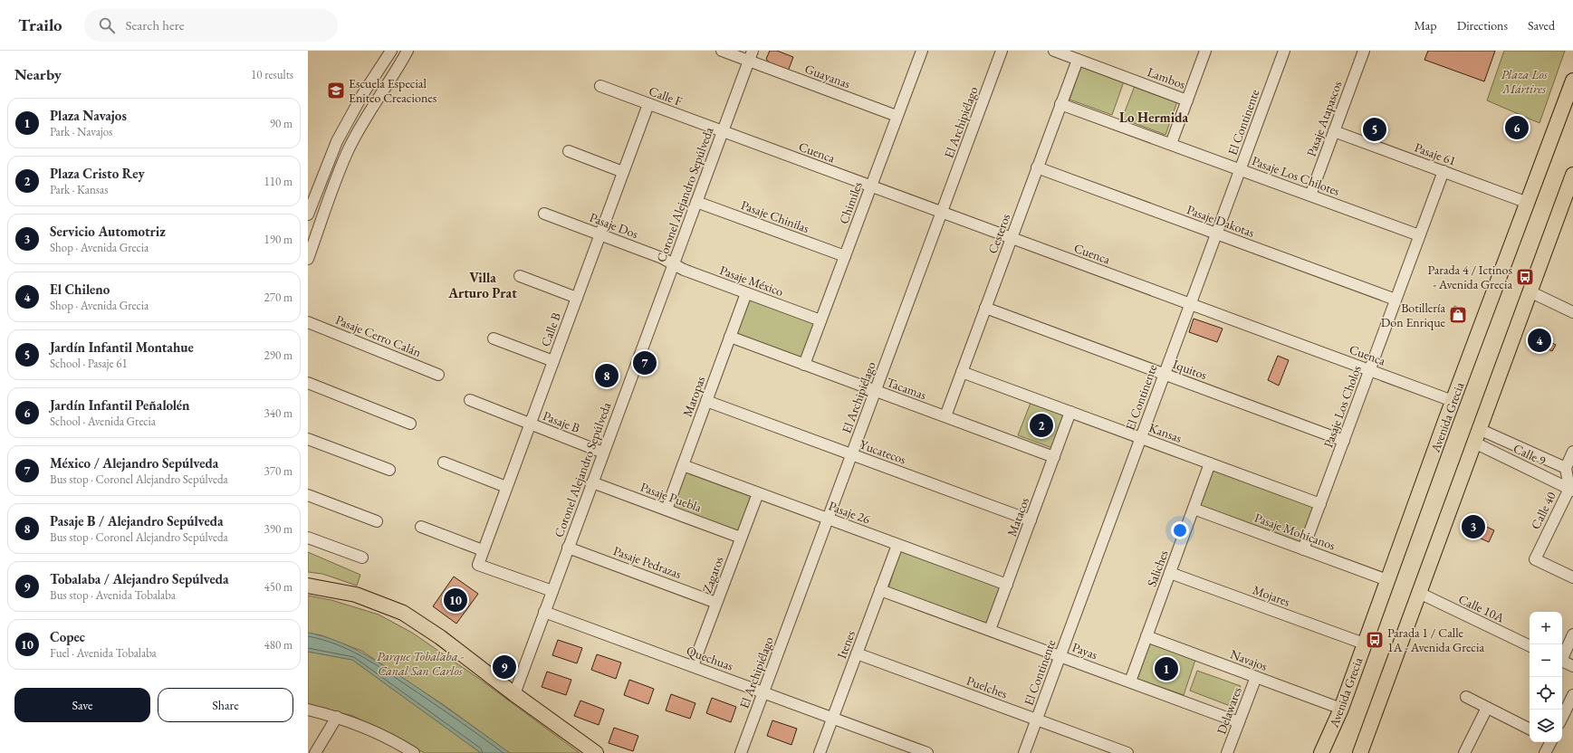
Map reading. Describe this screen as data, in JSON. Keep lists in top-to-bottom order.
{
  "streets": {
    "main road": ["Avenida Grecia"],
    "street": [
      "Guayanas",
      "Lambos",
      "Calle F",
      "Pasaje Atapascos",
      "El Archipiélago",
      "El Continente",
      "Cuenca",
      "Pasaje 61",
      "Pasaje Los Chilotes",
      "Coronel Alejandro Sepúlveda",
      "Chimiles",
      "Pasaje Chinilas",
      "Pasaje Dakotas",
      "Pasaje Dos",
      "Cesteros",
      "Pasaje México",
      "Calle B",
      "Pasaje Cerro Calán",
      "Iquitos",
      "Tacamas",
      "Maropas",
      "Pasaje Los Cholos",
      "Pasaje B",
      "Kansas",
      "Yucatecos",
      "Calle 9",
      "Pasaje Puebla",
      "Calle 40",
      "Pasaje 26",
      "Matacos",
      "Pasaje Mohicanos",
      "Pasaje Pedrazas",
      "Saliches",
      "Zagaros",
      "Mojares",
      "Calle 10A",
      "Itenes",
      "Payas",
      "Quechuas",
      "Navajos",
      "Puelches",
      "Delawares"
    ]
  },
  "crossings": [
    ["Guayanas", "Coronel Alejandro Sepúlveda"],
    ["Guayanas", "Chimiles"],
    ["Lambos", "Cesteros"],
    ["Calle F", "Cuenca"],
    ["Calle F", "Coronel Alejandro Sepúlveda"],
    ["Calle F", "Calle B"],
    ["Pasaje Atapascos", "Pasaje 61"],
    ["Pasaje Atapascos", "Pasaje Los Chilotes"],
    ["El Archipiélago", "Cuenca"],
    ["El Archipiélago", "Tacamas"],
    ["El Archipiélago", "Yucatecos"],
    ["El Archipiélago", "Pasaje 26"],
    ["El Archipiélago", "Quechuas"],
    ["El Continente", "Cuenca"],
    ["El Continente", "Pasaje Los Chilotes"],
    ["El Continente", "Pasaje Dakotas"],
    ["El Continente", "Iquitos"],
    ["El Continente", "Kansas"],
    ["El Continente", "Payas"],
    ["El Continente", "Puelches"],
    ["Cuenca", "Coronel Alejandro Sepúlveda"],
    ["Cuenca", "Chimiles"],
    ["Cuenca", "Cesteros"],
    ["Cuenca", "Pasaje Los Cholos"],
    ["Cuenca", "Avenida Grecia"],
    ["Pasaje 61", "Pasaje Los Cholos"],
    ["Pasaje 61", "Avenida Grecia"],
    ["Pasaje Los Chilotes", "Cesteros"],
    ["Pasaje Los Chilotes", "Pasaje Los Cholos"],
    ["Coronel Alejandro Sepúlveda", "Pasaje Chinilas"],
    ["Coronel Alejandro Sepúlveda", "Pasaje Dos"],
    ["Coronel Alejandro Sepúlveda", "Pasaje México"],
    ["Coronel Alejandro Sepúlveda", "Calle B"],
    ["Coronel Alejandro Sepúlveda", "Pasaje B"],
    ["Coronel Alejandro Sepúlveda", "Pasaje Puebla"],
    ["Coronel Alejandro Sepúlveda", "Pasaje Pedrazas"],
    ["Coronel Alejandro Sepúlveda", "Quechuas"],
    ["Chimiles", "Pasaje Chinilas"],
    ["Chimiles", "Pasaje México"],
    ["Chimiles", "Tacamas"],
    ["Pasaje Dakotas", "Cesteros"],
    ["Pasaje Dakotas", "Pasaje Los Cholos"],
    ["Pasaje Dos", "Pasaje México"],
    ["Pasaje Dos", "Calle B"],
    ["Cesteros", "Iquitos"],
    ["Cesteros", "Tacamas"],
    ["Cesteros", "Kansas"],
    ["Pasaje México", "Maropas"],
    ["Calle B", "Pasaje B"],
    ["Iquitos", "Pasaje Los Cholos"],
    ["Tacamas", "Maropas"],
    ["Tacamas", "Matacos"],
    ["Maropas", "Yucatecos"],
    ["Maropas", "Pasaje Puebla"],
    ["Maropas", "Pasaje 26"],
    ["Pasaje Los Cholos", "Kansas"],
    ["Pasaje Los Cholos", "Pasaje Mohicanos"],
    ["Avenida Grecia", "Pasaje Mohicanos"],
    ["Avenida Grecia", "Mojares"],
    ["Avenida Grecia", "Navajos"],
    ["Kansas", "Matacos"],
    ["Kansas", "Saliches"],
    ["Yucatecos", "Matacos"],
    ["Calle 9", "Calle 40"],
    ["Pasaje Puebla", "Zagaros"],
    ["Pasaje 26", "Matacos"],
    ["Pasaje 26", "Zagaros"],
    ["Pasaje 26", "Itenes"],
    ["Matacos", "Payas"],
    ["Pasaje Mohicanos", "Saliches"],
    ["Pasaje Pedrazas", "Zagaros"],
    ["Saliches", "Mojares"],
    ["Saliches", "Payas"],
    ["Saliches", "Navajos"],
    ["Zagaros", "Quechuas"],
    ["Itenes", "Payas"],
    ["Itenes", "Quechuas"],
    ["Itenes", "Puelches"],
    ["Payas", "Delawares"],
    ["Navajos", "Delawares"]
  ],
  "districts": ["Lo Hermida", "Villa Arturo Prat"],
  "parks": ["Plaza Los Mártires", "Parque Tobalaba - Canal San Carlos"],
  "places": {
    "school or university": ["Escuela Especial Eniteo Creaciones"],
    "bus stop": ["Parada 4 / Ictinos - Avenida Grecia", "Parada 1 / Calle 1A - Avenida Grecia"],
    "shop": ["Botillería Don Enrique"]
  },
  "page": {
    "header": "Trailo",
    "search": "Search here",
    "nav": ["Map", "Directions", "Saved"],
    "heading": ["Nearby", "10 results"],
    "list": [
      {
        "mark": "1",
        "name": "Plaza Navajos",
        "note": "Park · Navajos",
        "value": "90 m"
      },
      {
        "mark": "2",
        "name": "Plaza Cristo Rey",
        "note": "Park · Kansas",
        "value": "110 m"
      },
      {
        "mark": "3",
        "name": "Servicio Automotriz",
        "note": "Shop · Avenida Grecia",
        "value": "190 m"
      },
      {
        "mark": "4",
        "name": "El Chileno",
        "note": "Shop · Avenida Grecia",
        "value": "270 m"
      },
      {
        "mark": "5",
        "name": "Jardín Infantil Montahue",
        "note": "School · Pasaje 61",
        "value": "290 m"
      },
      {
        "mark": "6",
        "name": "Jardín Infantil Peñalolén",
        "note": "School · Avenida Grecia",
        "value": "340 m"
      },
      {
        "mark": "7",
        "name": "México / Alejandro Sepúlveda",
        "note": "Bus stop · Coronel Alejandro Sepúlveda",
        "value": "370 m"
      },
      {
        "mark": "8",
        "name": "Pasaje B / Alejandro Sepúlveda",
        "note": "Bus stop · Coronel Alejandro Sepúlveda",
        "value": "390 m"
      },
      {
        "mark": "9",
        "name": "Tobalaba / Alejandro Sepúlveda",
        "note": "Bus stop · Avenida Tobalaba",
        "value": "450 m"
      },
      {
        "mark": "10",
        "name": "Copec",
        "note": "Fuel · Avenida Tobalaba",
        "value": "480 m"
      }
    ],
    "pins": [
      "6",
      "5",
      "4",
      "7",
      "8",
      "2",
      "3",
      "10",
      "9",
      "1"
    ],
    "map_buttons": ["+", "−"],
    "buttons": ["Save", "Share"]
  }
}
